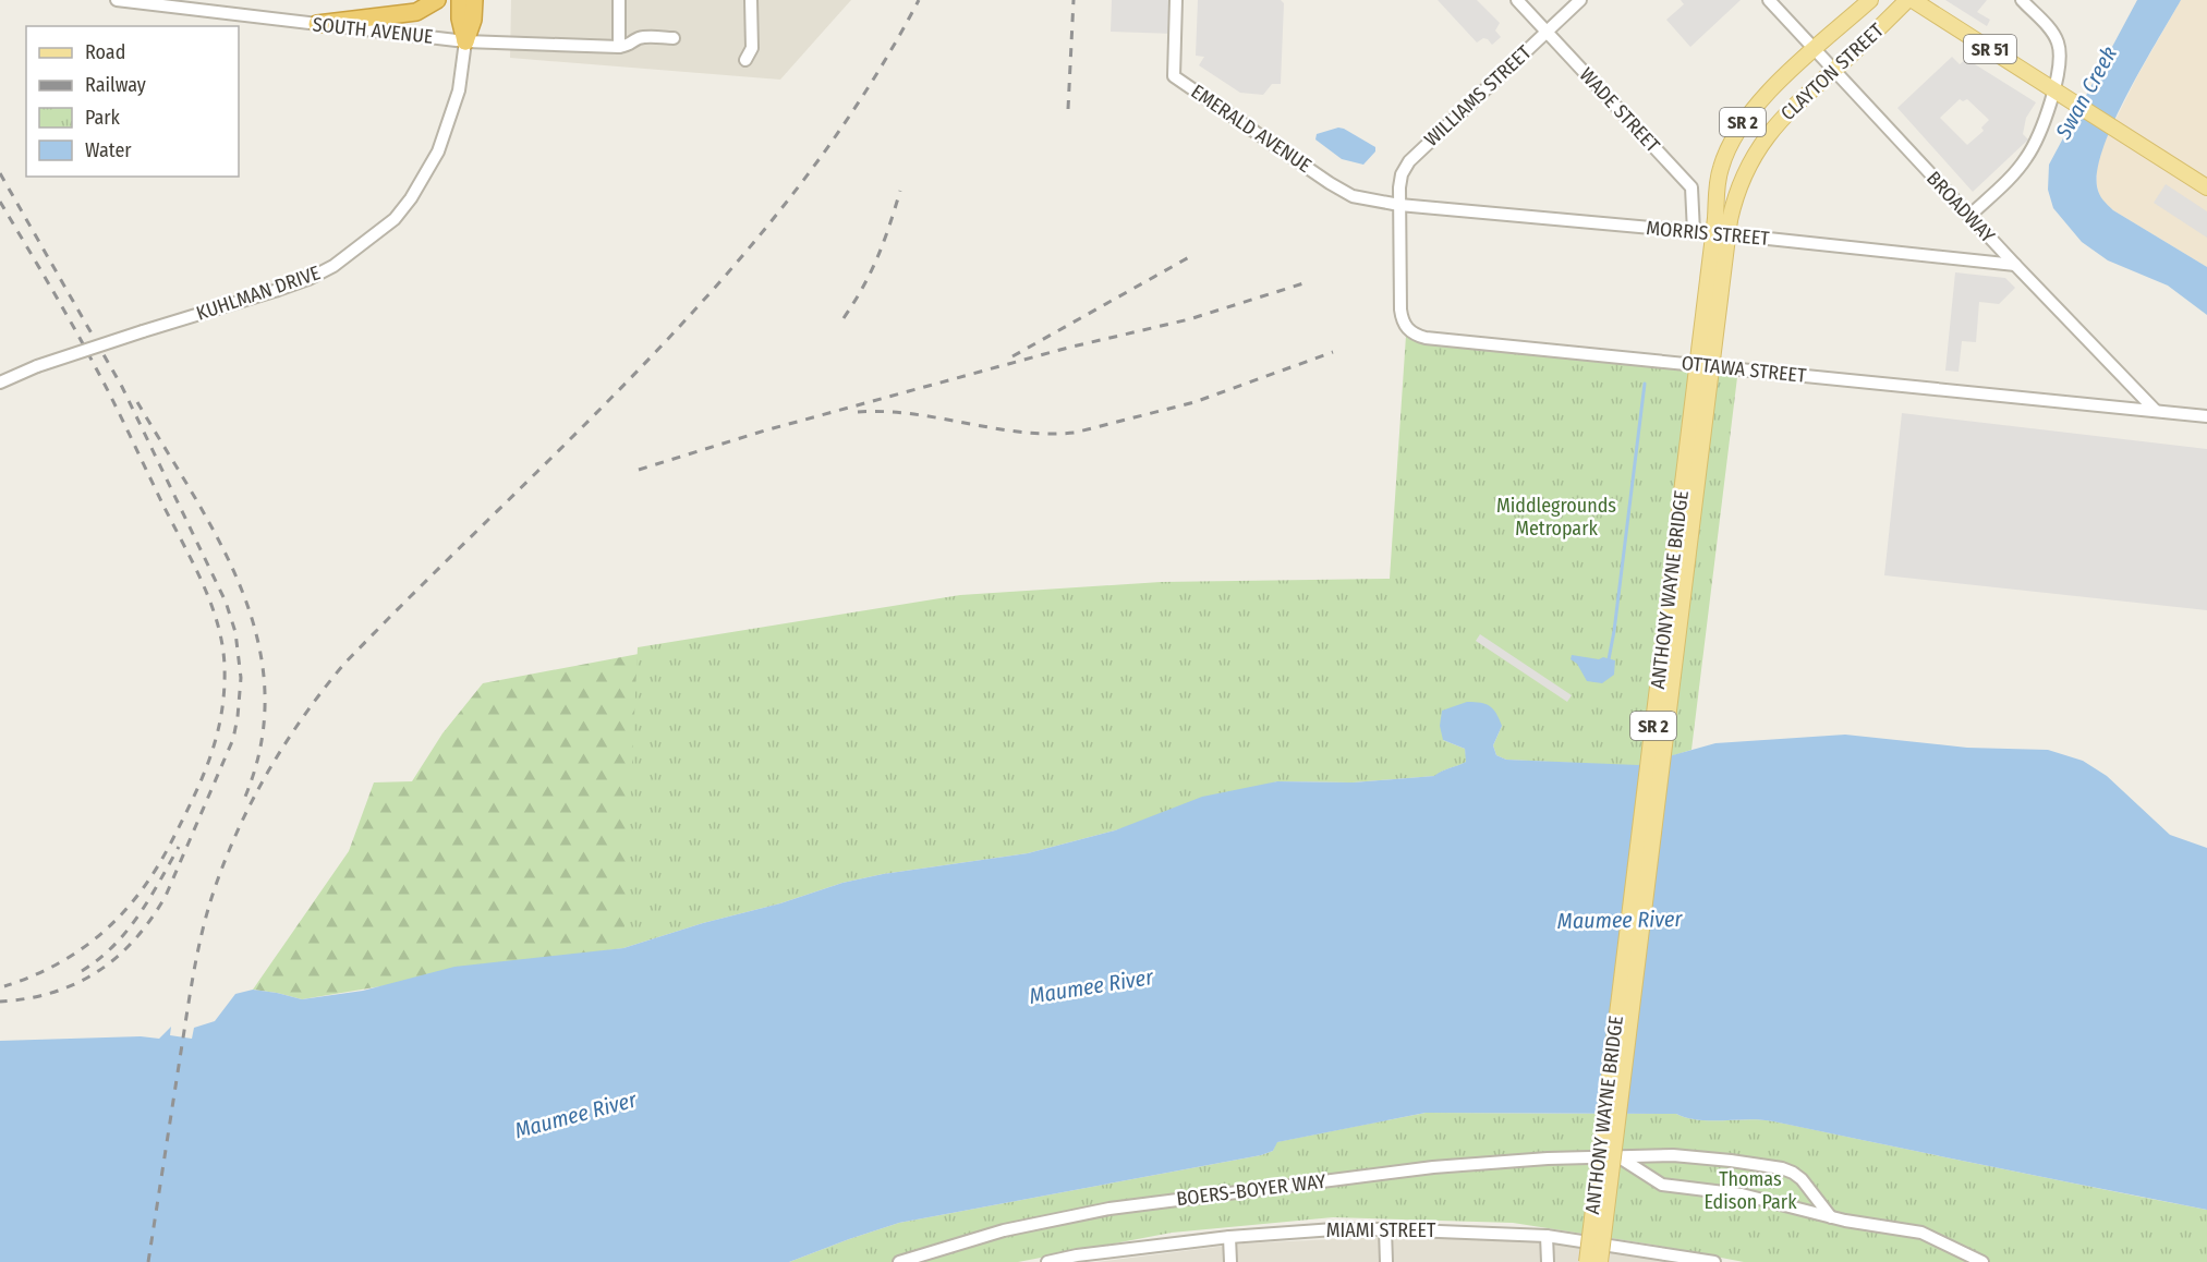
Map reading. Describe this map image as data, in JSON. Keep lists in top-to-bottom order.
{
  "streets": {
    "main road": [
      "SR 51",
      "CLAYTON STREET",
      "SR 2",
      "ANTHONY WAYNE BRIDGE"
    ],
    "street": [
      "SOUTH AVENUE",
      "WILLIAMS STREET",
      "WADE STREET",
      "EMERALD AVENUE",
      "BROADWAY",
      "MORRIS STREET",
      "KUHLMAN DRIVE",
      "OTTAWA STREET",
      "BOERS-BOYER WAY",
      "MIAMI STREET"
    ]
  },
  "crossings": [
    ["SOUTH AVENUE", "KUHLMAN DRIVE"],
    ["SR 51", "CLAYTON STREET"],
    ["CLAYTON STREET", "BROADWAY"],
    ["CLAYTON STREET", "ANTHONY WAYNE BRIDGE"],
    ["WILLIAMS STREET", "WADE STREET"],
    ["WILLIAMS STREET", "EMERALD AVENUE"],
    ["WILLIAMS STREET", "MORRIS STREET"],
    ["WILLIAMS STREET", "OTTAWA STREET"],
    ["WADE STREET", "MORRIS STREET"],
    ["SR 2", "ANTHONY WAYNE BRIDGE"],
    ["EMERALD AVENUE", "MORRIS STREET"],
    ["EMERALD AVENUE", "OTTAWA STREET"],
    ["BROADWAY", "MORRIS STREET"],
    ["BROADWAY", "OTTAWA STREET"],
    ["MORRIS STREET", "OTTAWA STREET"]
  ],
  "water": ["Swan Creek", "Maumee River"],
  "parks": ["Middlegrounds Metropark", "Thomas Edison Park"],
  "legend": [
    "Road",
    "Railway",
    "Park",
    "Water"
  ]
}
